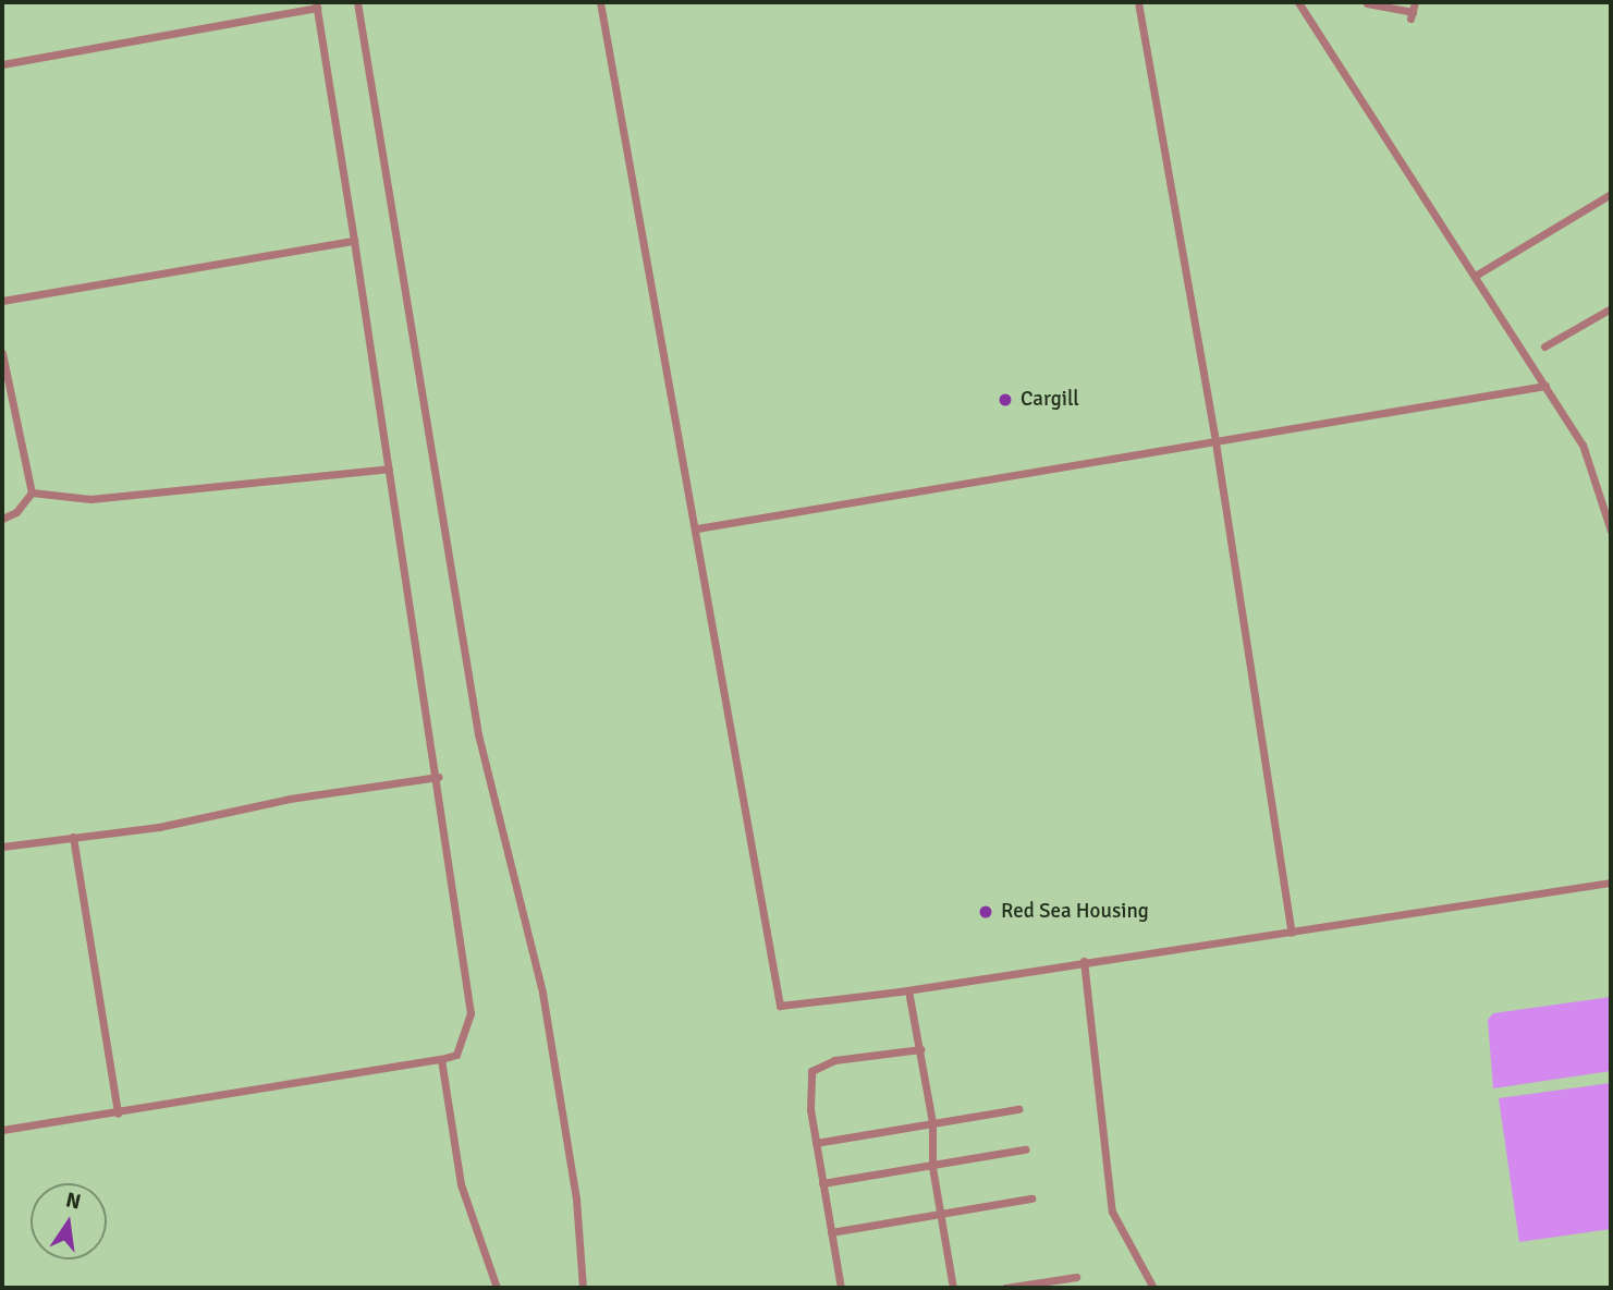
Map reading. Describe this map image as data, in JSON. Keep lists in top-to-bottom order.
{
  "places": ["Cargill", "Red Sea Housing"],
  "north": "top"
}
